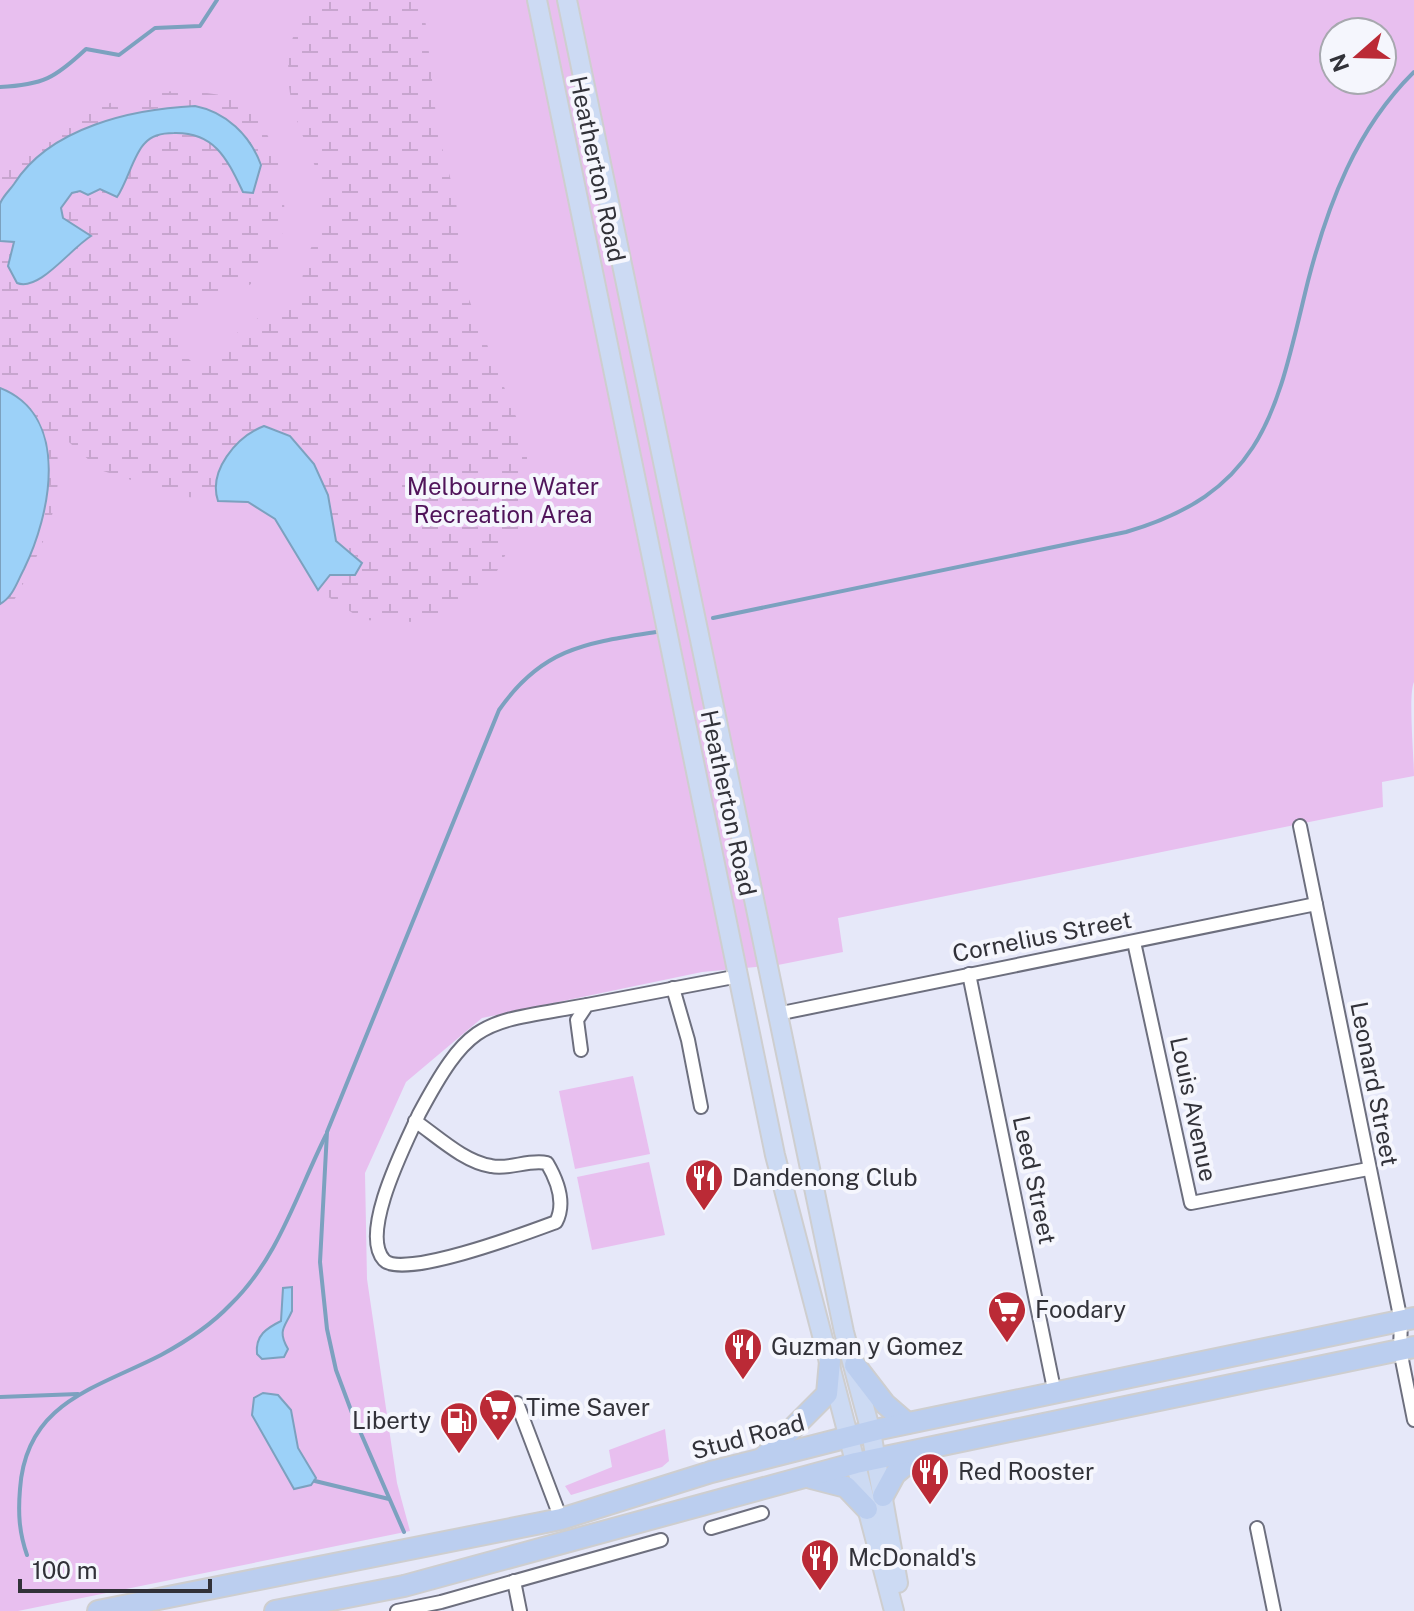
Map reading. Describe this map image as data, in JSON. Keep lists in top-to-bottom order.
{
  "streets": {
    "highway": ["Stud Road"],
    "main road": ["Heatherton Road"],
    "street": [
      "Cornelius Street",
      "Leonard Street",
      "Louis Avenue",
      "Leed Street"
    ]
  },
  "crossings": [
    ["Heatherton Road", "Cornelius Street"],
    ["Heatherton Road", "Stud Road"],
    ["Cornelius Street", "Leonard Street"],
    ["Cornelius Street", "Louis Avenue"],
    ["Cornelius Street", "Leed Street"],
    ["Leonard Street", "Louis Avenue"],
    ["Leonard Street", "Stud Road"],
    ["Leed Street", "Stud Road"]
  ],
  "parks": ["Melbourne Water Recreation Area"],
  "places": {
    "restaurant": [
      "Dandenong Club",
      "Guzman y Gomez",
      "Red Rooster",
      "McDonald's"
    ],
    "supermarket": ["Foodary", "Time Saver"],
    "fuel station": ["Liberty"]
  },
  "scale_bar": "100 m",
  "north": "left"
}
